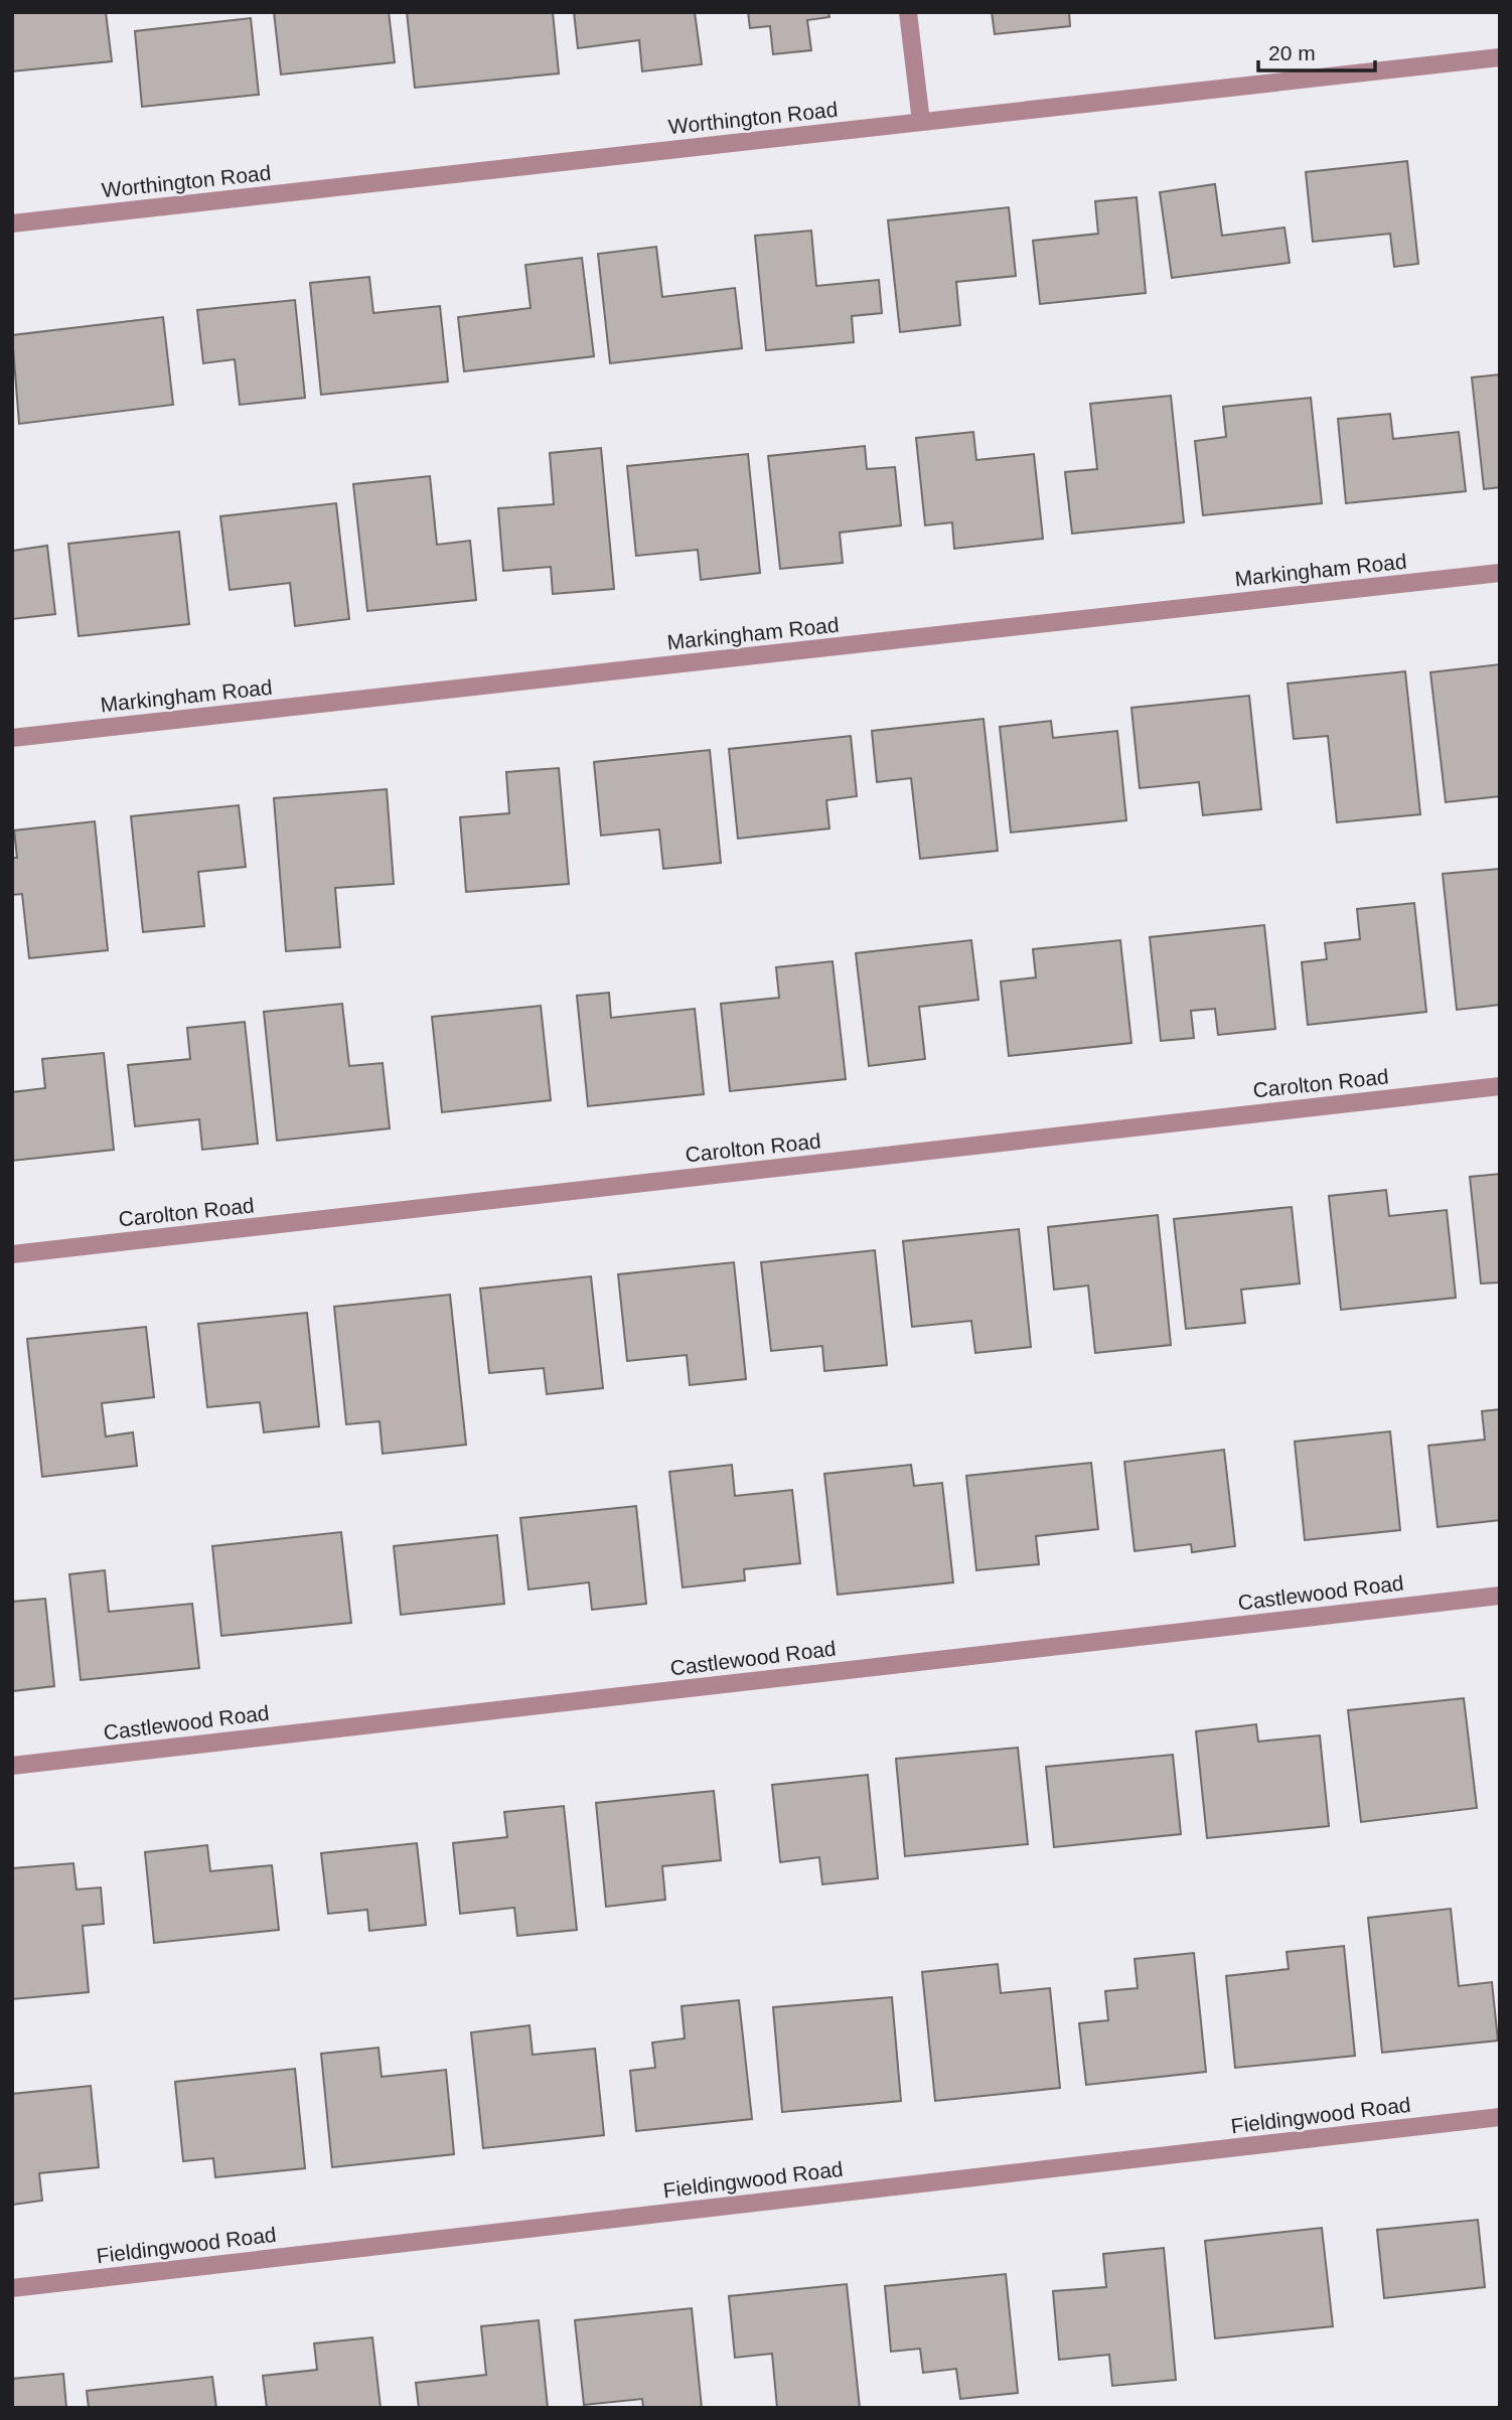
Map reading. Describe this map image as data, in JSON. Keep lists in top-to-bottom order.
{
  "streets": {
    "street": [
      "Worthington Road",
      "Markingham Road",
      "Carolton Road",
      "Castlewood Road",
      "Fieldingwood Road"
    ]
  },
  "scale_bar": "20 m"
}
